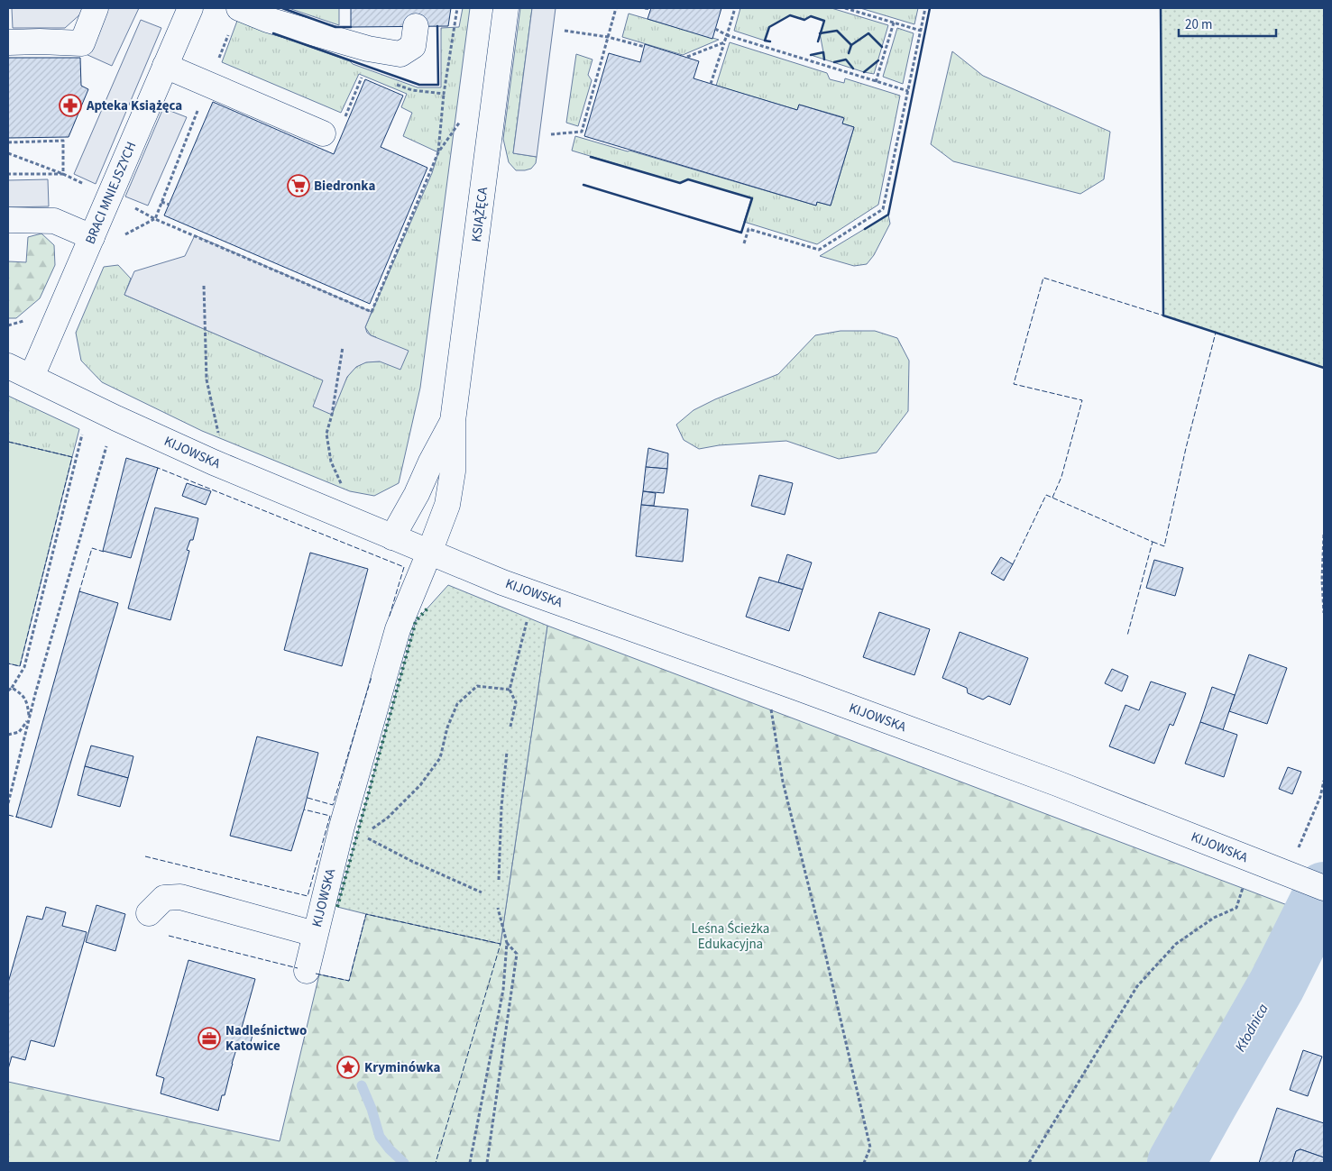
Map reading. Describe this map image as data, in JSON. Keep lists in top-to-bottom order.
{
  "streets": {
    "street": ["BRACI MNIEJSZYCH", "KSIĄŻĘCA", "KIJOWSKA"]
  },
  "crossings": [
    ["BRACI MNIEJSZYCH", "KIJOWSKA"]
  ],
  "water": ["Kłodnica"],
  "parks": ["Leśna Ścieżka Edukacyjna"],
  "places": {
    "pharmacy": ["Apteka Książęca"],
    "supermarket": ["Biedronka"],
    "office": ["Nadleśnictwo Katowice"],
    "place": ["Kryminówka"]
  },
  "scale_bar": "20 m"
}
